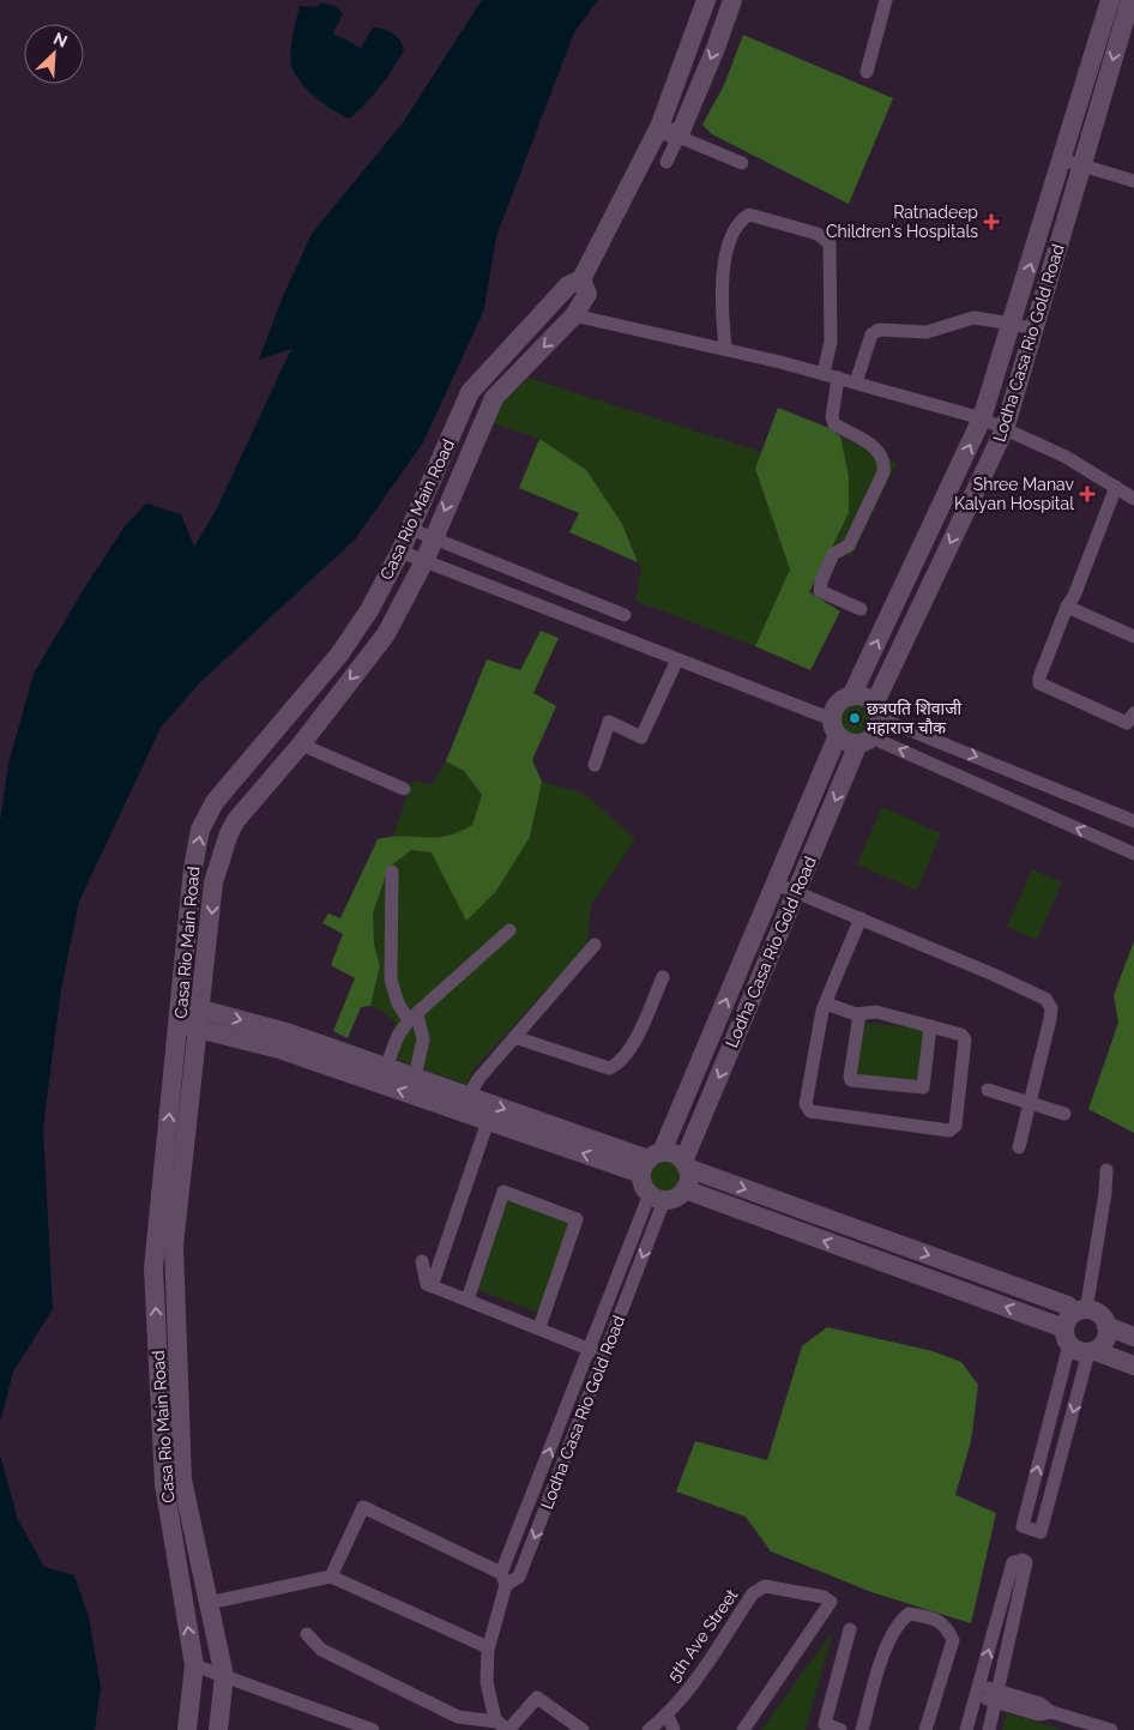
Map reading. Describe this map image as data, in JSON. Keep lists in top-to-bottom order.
{
  "streets": {
    "street": ["Lodha Casa Rio Gold Road", "Casa Rio Main Road", "5th Ave Street"]
  },
  "places": {
    "health": ["Ratnadeep Children's Hospitals", "Shree Manav Kalyan Hospital"],
    "other": ["छत्रपति शिवाजी महाराज चौक"]
  },
  "north": "top right"
}
